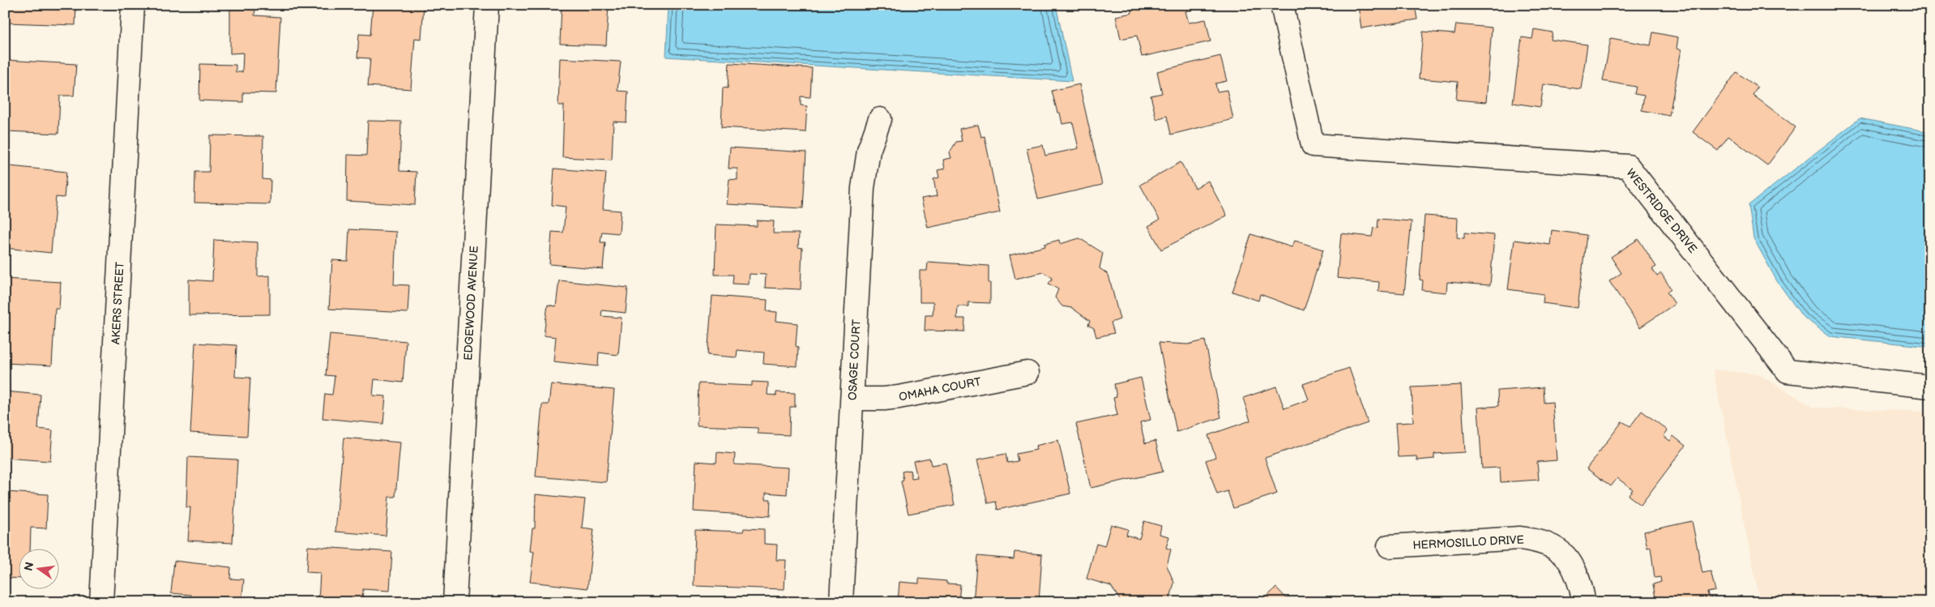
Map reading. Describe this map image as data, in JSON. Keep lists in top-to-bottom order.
{
  "streets": {
    "street": [
      "WESTRIDGE DRIVE",
      "AKERS STREET",
      "EDGEWOOD AVENUE",
      "OSAGE COURT",
      "OMAHA COURT",
      "HERMOSILLO DRIVE"
    ]
  },
  "crossings": [
    ["OSAGE COURT", "OMAHA COURT"]
  ],
  "north": "left"
}
